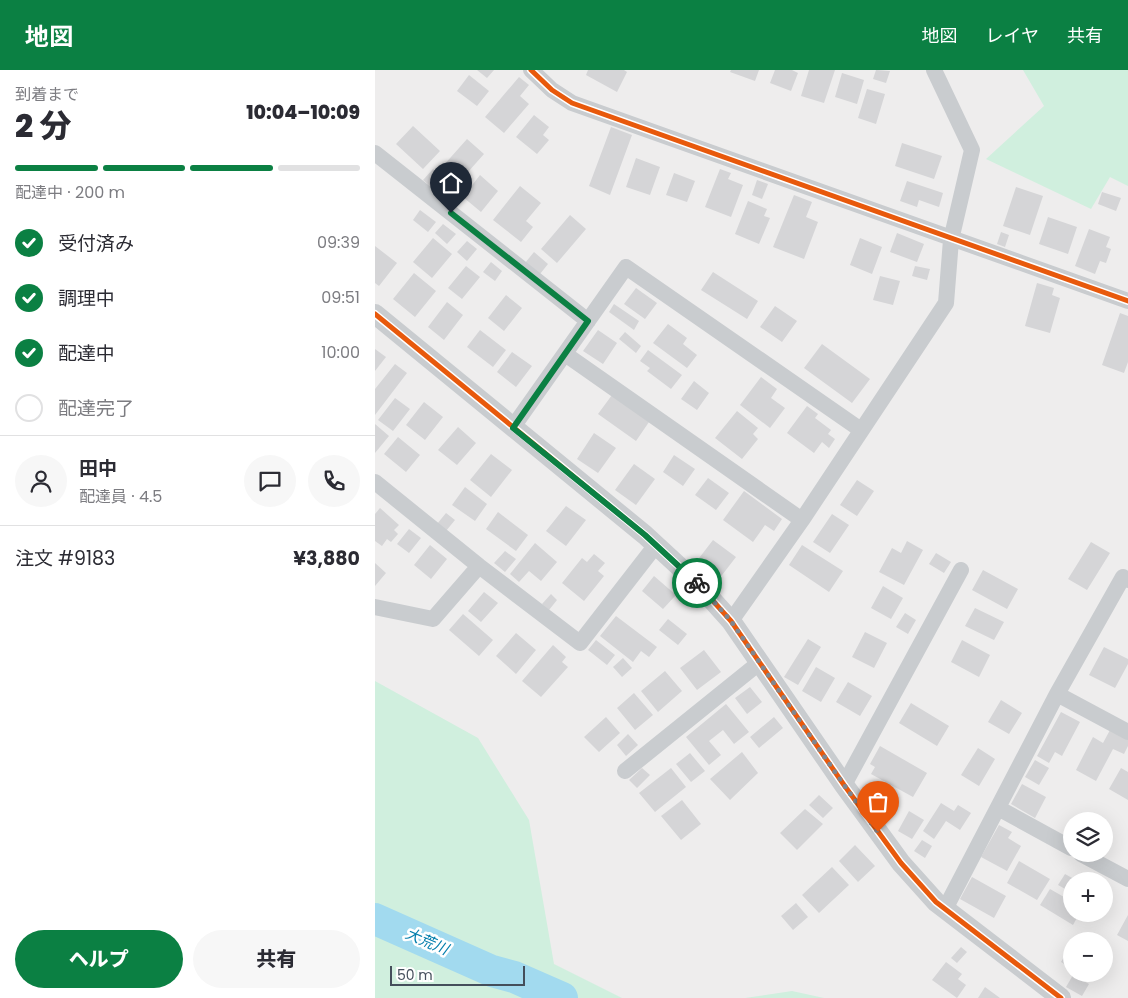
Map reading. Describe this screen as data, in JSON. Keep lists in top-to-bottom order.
{
  "water": ["大荒川"],
  "scale_bar": "50 m",
  "page": {
    "header": "地図",
    "nav": ["地図", "レイヤ", "共有"],
    "heading": ["2 分", "到着まで", "10:04–10:09"],
    "panel": [
      "田中",
      "配達員 · 4.5",
      "注文 #9183",
      "¥3,880"
    ],
    "bar": "配達中 · 200 m",
    "list": [
      ["受付済み", "09:39"],
      ["調理中", "09:51"],
      ["配達中", "10:00"],
      "配達完了"
    ],
    "map_buttons": ["+", "−"],
    "buttons": ["ヘルプ", "共有"],
    "scale": "50 m"
  }
}
